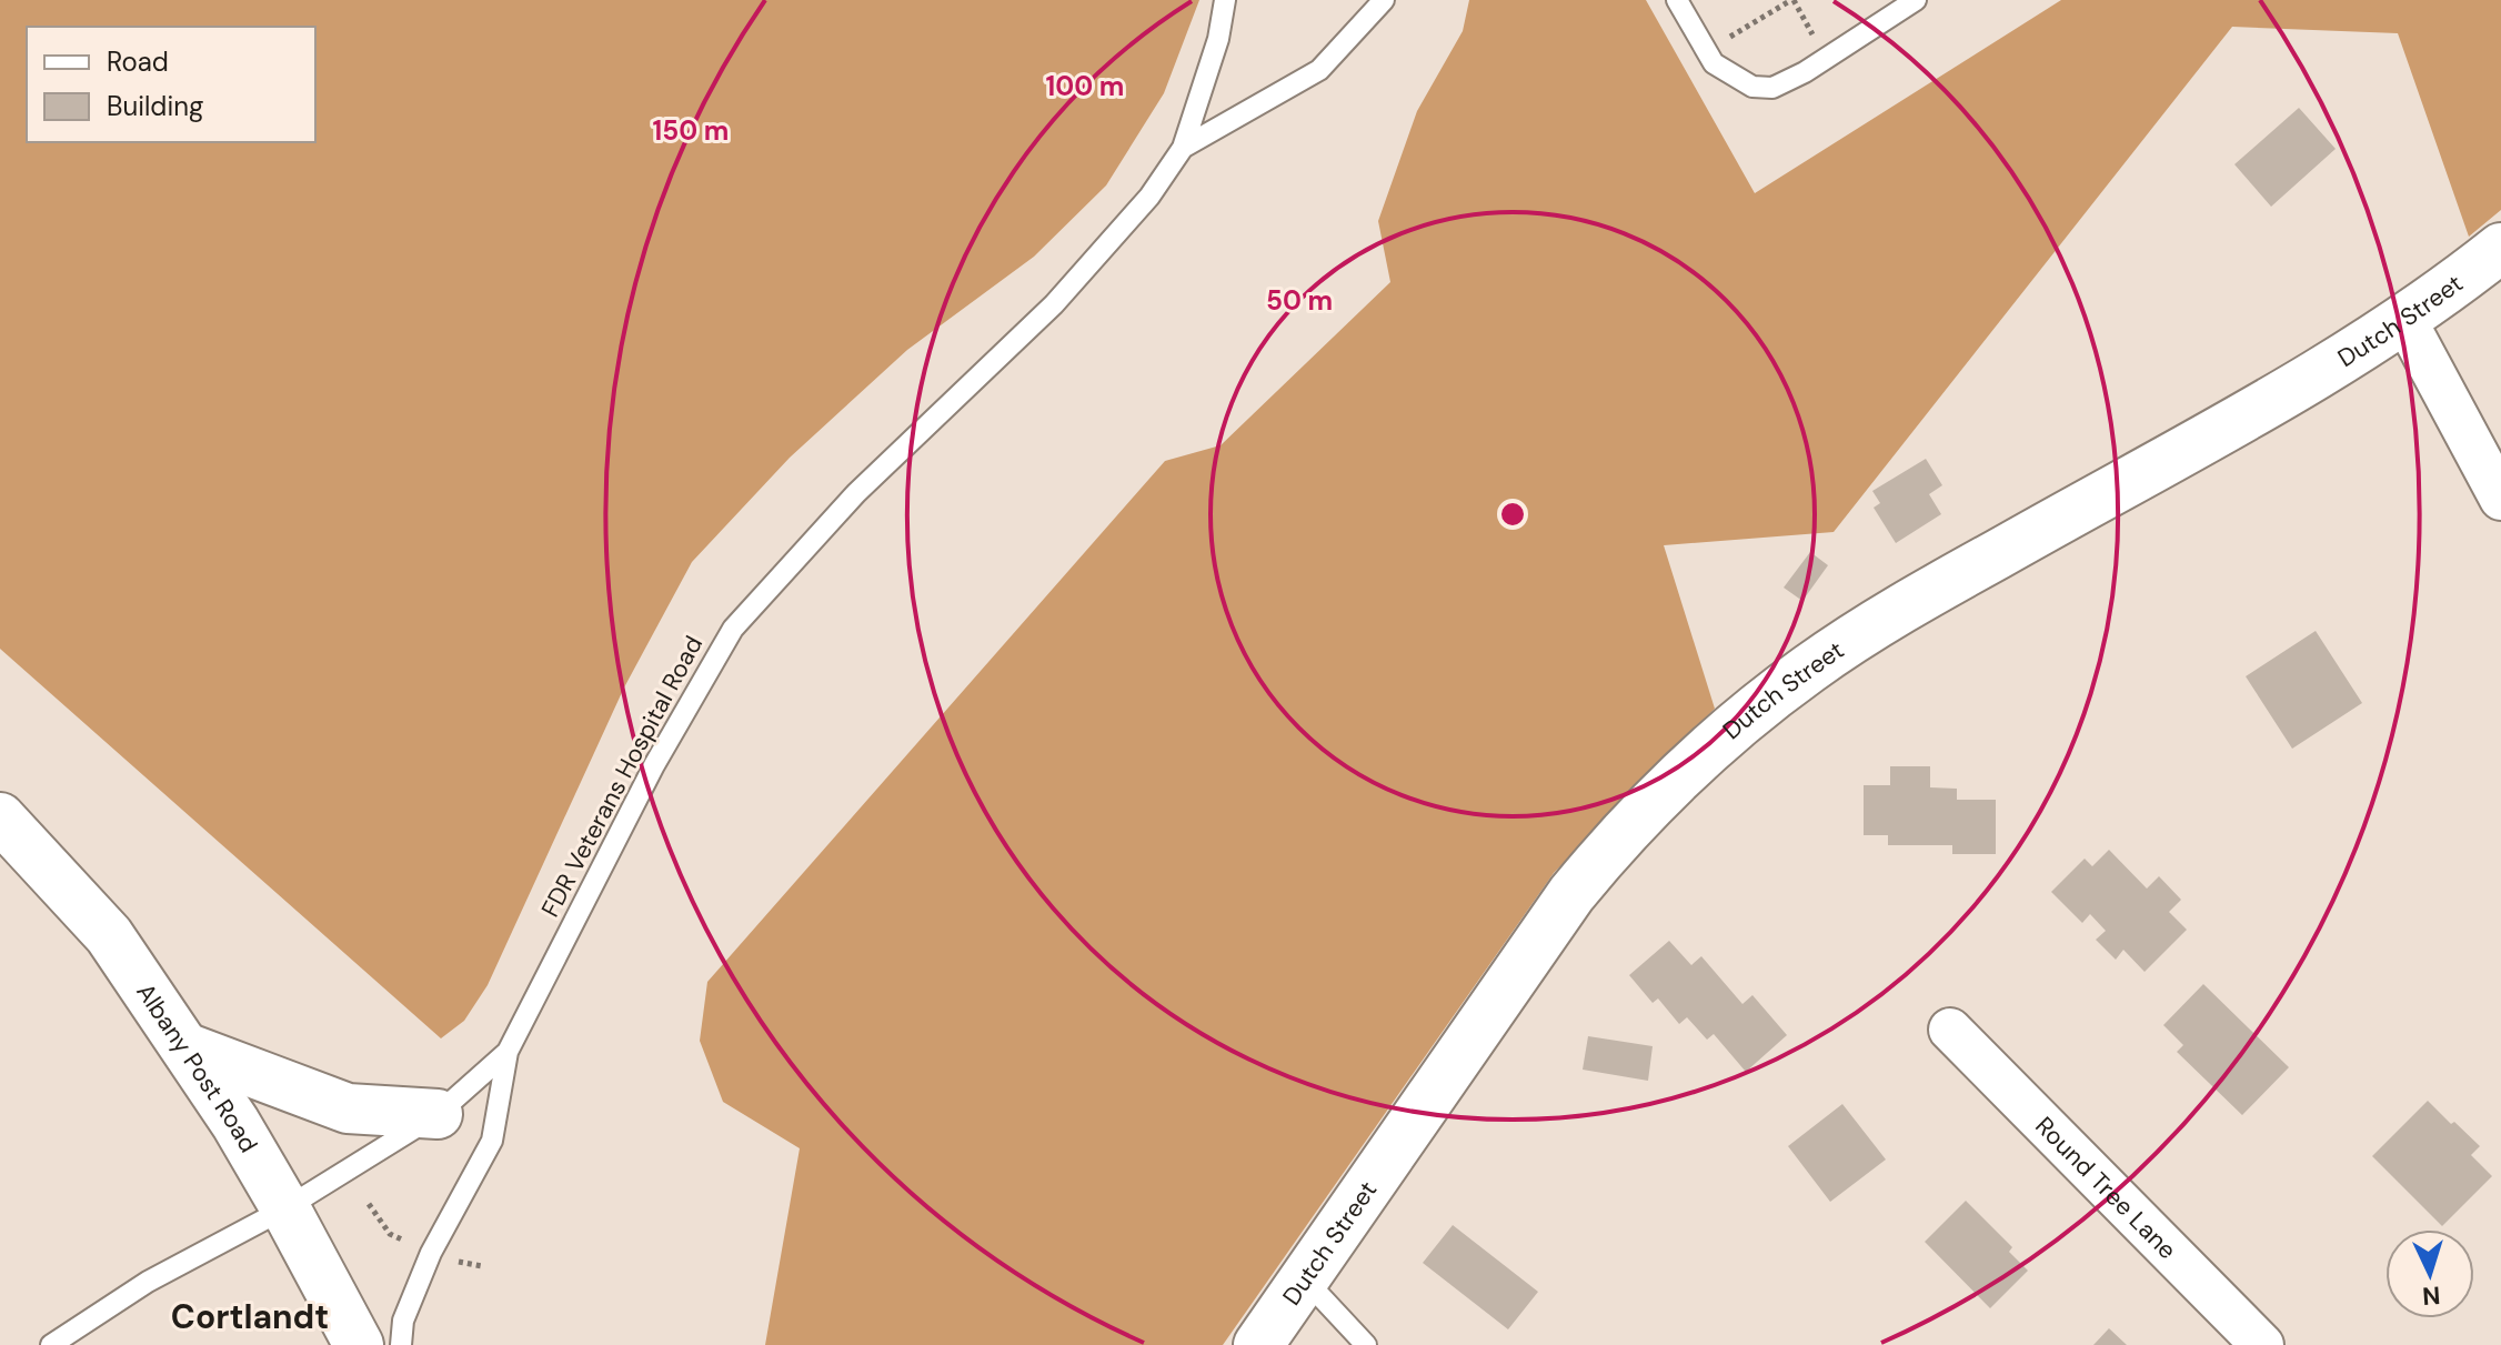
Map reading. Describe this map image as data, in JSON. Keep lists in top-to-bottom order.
{
  "streets": {
    "street": ["Dutch Street", "Albany Post Road", "Round Tree Lane"],
    "lane": ["FDR Veterans Hospital Road"]
  },
  "crossings": [
    ["FDR Veterans Hospital Road", "Albany Post Road"]
  ],
  "districts": ["Cortlandt"],
  "legend": ["Road", "Building"],
  "north": "bottom",
  "rings": ["100 m", "150 m", "50 m"]
}
